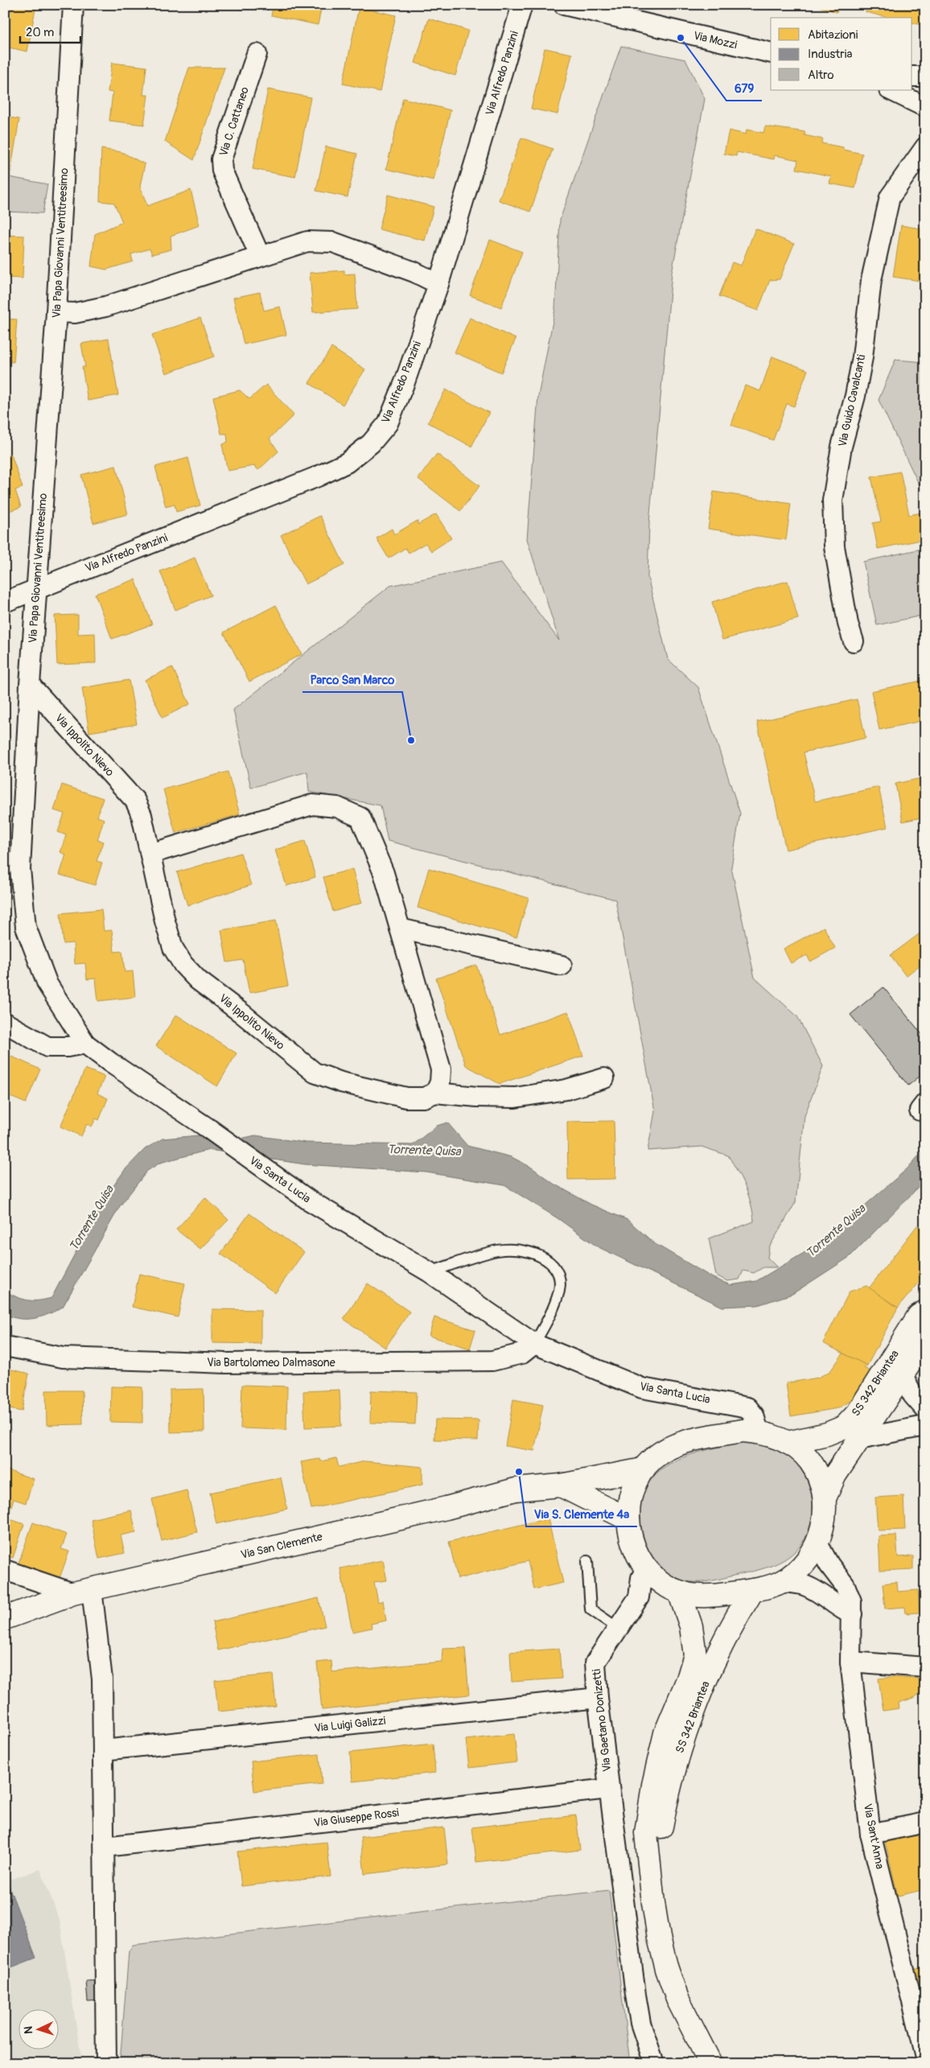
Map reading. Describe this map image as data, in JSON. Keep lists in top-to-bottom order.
{
  "streets": {
    "main road": ["SS 342 Briantea", "Via San Clemente"],
    "street": [
      "Via Mozzi",
      "Via Alfredo Panzini",
      "Via C. Cattaneo",
      "Via Papa Giovanni Ventitreesimo",
      "Via Guido Cavalcanti",
      "Via Ippolito Nievo",
      "Via Santa Lucia",
      "Via Bartolomeo Dalmasone",
      "Via Gaetano Donizetti",
      "Via Luigi Galizzi",
      "Via Giuseppe Rossi",
      "Via Sant'Anna"
    ]
  },
  "crossings": [
    ["Via Alfredo Panzini", "Via Papa Giovanni Ventitreesimo"],
    ["Via Papa Giovanni Ventitreesimo", "Via Ippolito Nievo"],
    ["Via Papa Giovanni Ventitreesimo", "Via Santa Lucia"],
    ["Via Santa Lucia", "Via Bartolomeo Dalmasone"],
    ["Via Gaetano Donizetti", "Via Luigi Galizzi"],
    ["Via Gaetano Donizetti", "Via Giuseppe Rossi"]
  ],
  "water": ["Torrente Quisa"],
  "places": ["679", "Parco San Marco", "Via S. Clemente 4a"],
  "legend": ["Abitazioni", "Industria", "Altro"],
  "scale_bar": "20 m",
  "north": "left"
}
